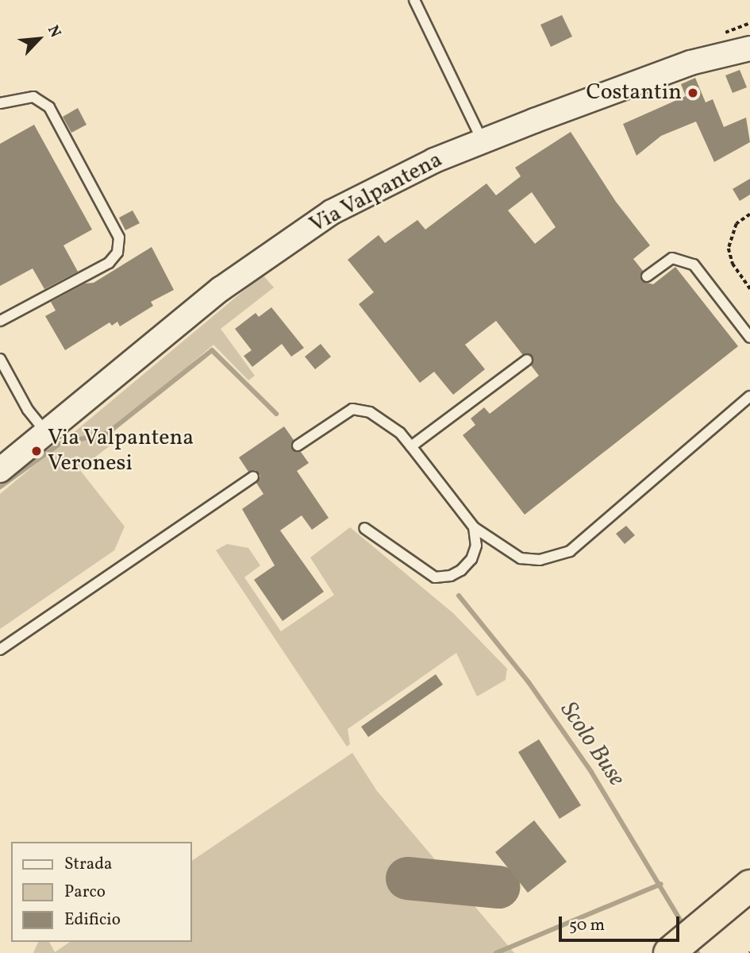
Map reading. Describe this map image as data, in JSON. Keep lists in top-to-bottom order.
{
  "streets": {
    "street": ["Via Valpantena"]
  },
  "water": ["Scolo Buse"],
  "places": ["Costantin", "Via Valpantena Veronesi"],
  "legend": ["Strada", "Parco", "Edificio"],
  "scale_bar": "50 m",
  "north": "top right"
}
